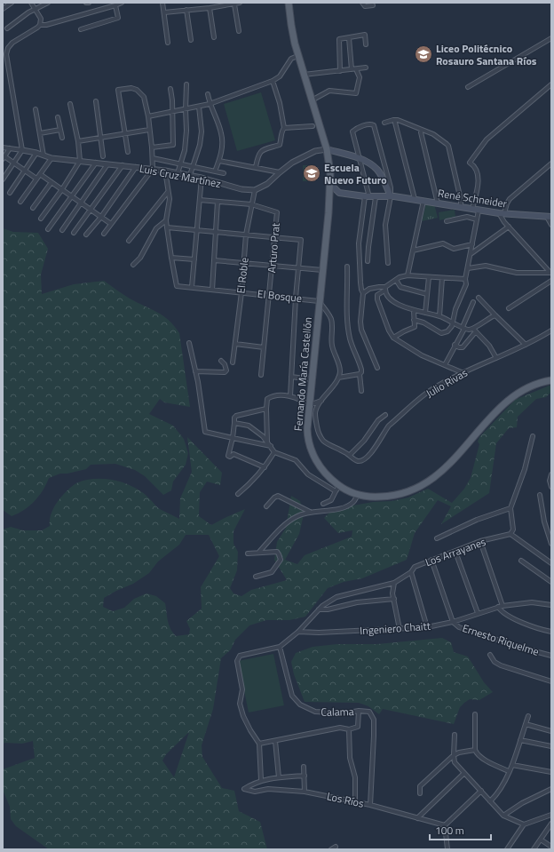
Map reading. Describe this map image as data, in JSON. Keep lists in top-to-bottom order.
{
  "streets": {
    "main road": ["René Schneider", "Fernando María Castellón"],
    "street": [
      "Luis Cruz Martínez",
      "Arturo Prat",
      "El Roble",
      "El Bosque",
      "Julio Rivas",
      "Los Arrayanes",
      "Ingeniero Chaitt",
      "Ernesto Riquelme",
      "Calama",
      "Los Ríos"
    ]
  },
  "crossings": [
    ["Luis Cruz Martínez", "El Roble"],
    ["Arturo Prat", "El Roble"],
    ["Arturo Prat", "El Bosque"],
    ["El Roble", "El Bosque"],
    ["El Bosque", "Fernando María Castellón"],
    ["Los Arrayanes", "Ingeniero Chaitt"],
    ["Los Arrayanes", "Ernesto Riquelme"],
    ["Los Arrayanes", "Calama"],
    ["Ingeniero Chaitt", "Ernesto Riquelme"],
    ["Calama", "Los Ríos"]
  ],
  "places": {
    "school or university": ["Liceo Politécnico Rosauro Santana Ríos", "Escuela Nuevo Futuro"]
  },
  "scale_bar": "100 m"
}
